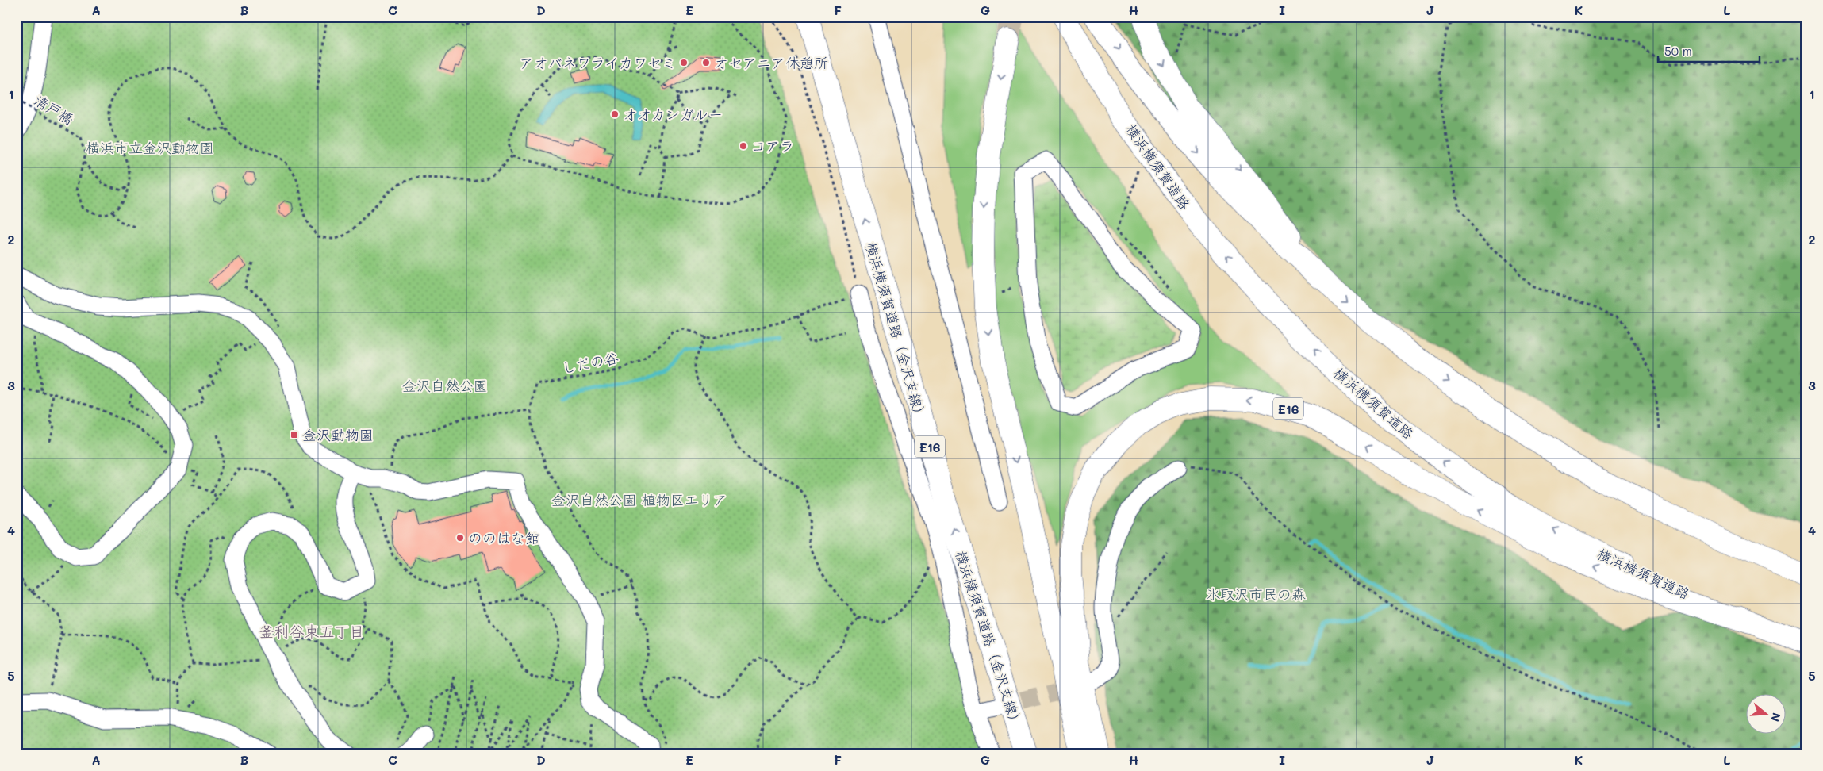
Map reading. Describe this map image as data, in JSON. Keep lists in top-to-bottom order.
{
  "streets": {
    "highway": ["横浜横須賀道路", "横浜横須賀道路（金沢支線）", "E16"],
    "path": ["清戸橋", "しだの谷"]
  },
  "crossings": [
    ["横浜横須賀道路", "E16"],
    ["横浜横須賀道路（金沢支線）", "E16"]
  ],
  "districts": ["釜利谷東五丁目"],
  "parks": [
    "横浜市立金沢動物園",
    "金沢自然公園",
    "金沢自然公園 植物区エリア",
    "氷取沢市民の森"
  ],
  "places": {
    "other": [
      "アオバネワライカワセミ",
      "オセアニア休憩所",
      "オオカンガルー",
      "コアラ",
      "ののはな館"
    ],
    "transit": ["金沢動物園"]
  },
  "scale_bar": "50 m",
  "north": "right",
  "grid": {
    "columns": [
      "A",
      "B",
      "C",
      "D",
      "E",
      "F",
      "G",
      "H",
      "I",
      "J",
      "K",
      "L"
    ],
    "rows": [
      "1",
      "2",
      "3",
      "4",
      "5"
    ]
  }
}
